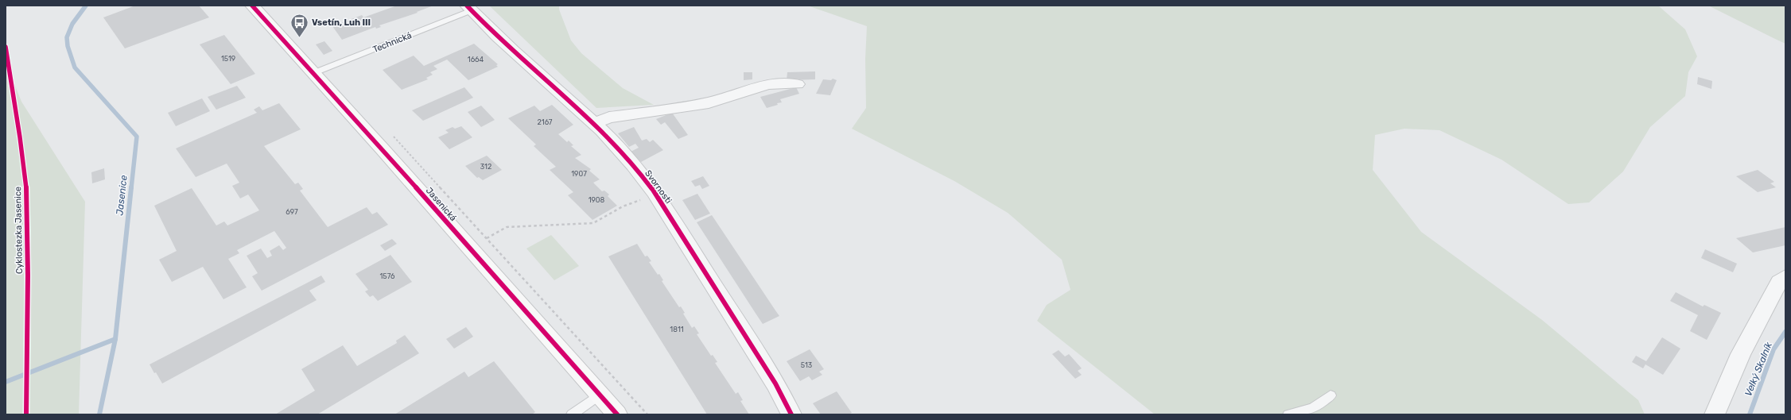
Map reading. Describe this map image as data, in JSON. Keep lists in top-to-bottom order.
{
  "streets": {
    "street": ["Svornosti", "Jasenická"],
    "lane": ["Technická"],
    "cycle path": ["Cyklostezka Jasenice"]
  },
  "crossings": [
    ["Technická", "Svornosti"],
    ["Technická", "Jasenická"]
  ],
  "water": ["Jasenice", "Velký Skalník"],
  "places": {
    "bus stop": ["Vsetín, Luh III"]
  },
  "house_numbers": [
    "1519",
    "1664",
    "2167",
    "312",
    "1907",
    "1908",
    "697",
    "1576",
    "1811",
    "513"
  ]
}
